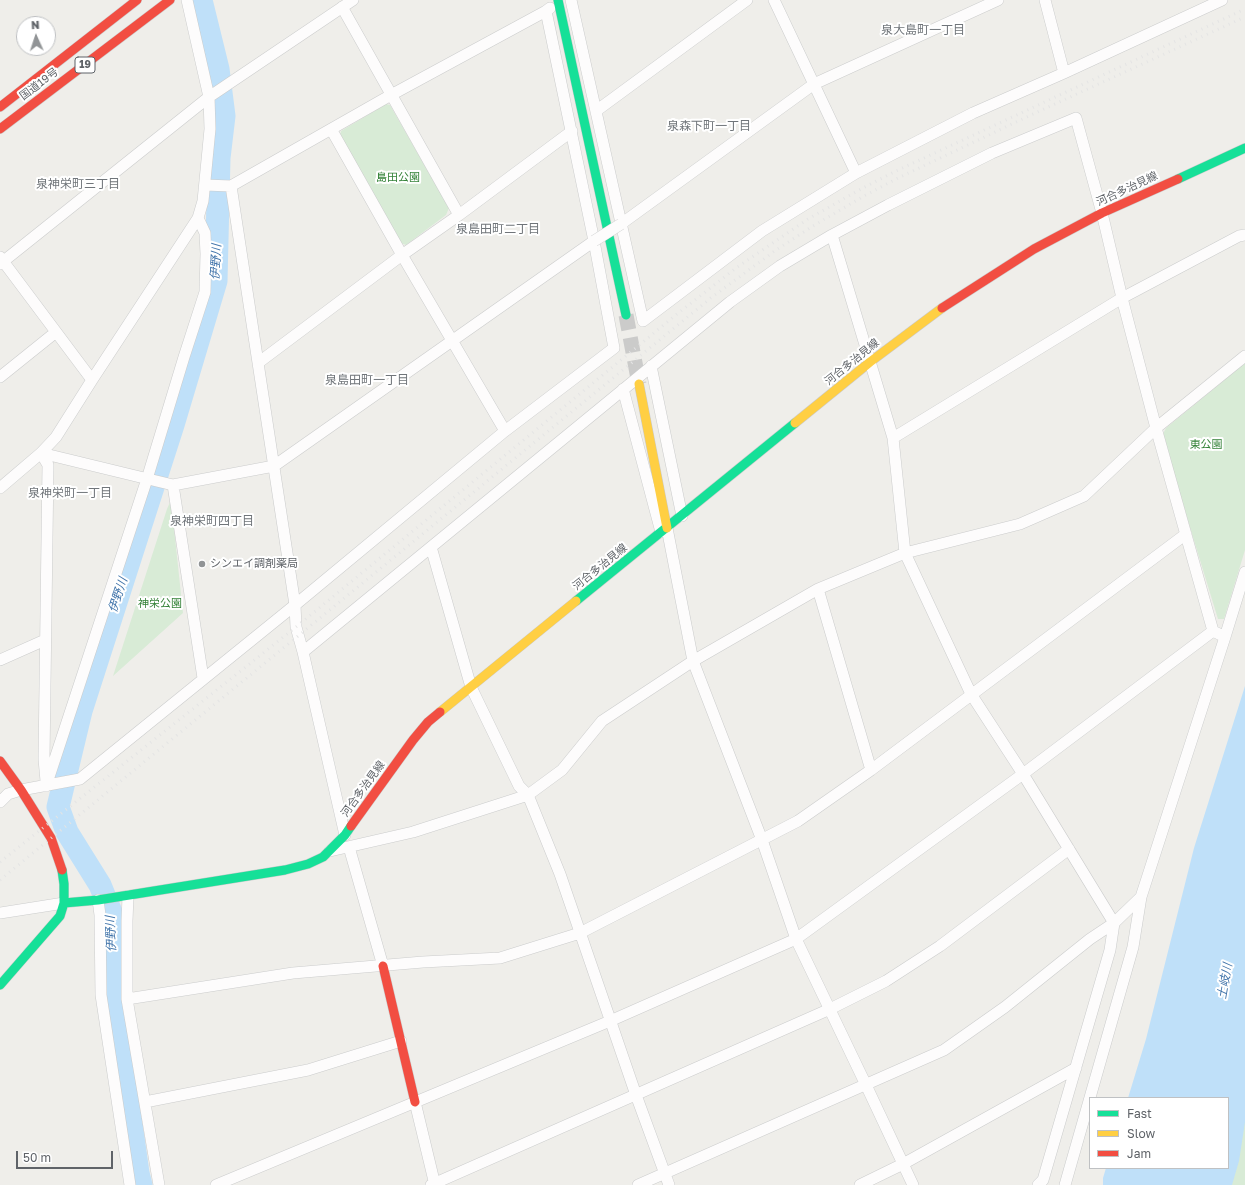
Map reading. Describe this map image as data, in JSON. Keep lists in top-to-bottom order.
{
  "streets": {
    "main road": ["19", "国道19号", "河合多治見線"]
  },
  "districts": [
    "泉大島町一丁目",
    "泉森下町一丁目",
    "泉神栄町三丁目",
    "泉島田町二丁目",
    "泉島田町一丁目",
    "泉神栄町一丁目",
    "泉神栄町四丁目"
  ],
  "water": ["伊野川", "土岐川"],
  "parks": ["島田公園", "東公園", "神栄公園"],
  "places": ["シンエイ調剤薬局"],
  "legend": ["Fast", "Slow", "Jam"],
  "scale_bar": "50 m",
  "north": "top"
}
